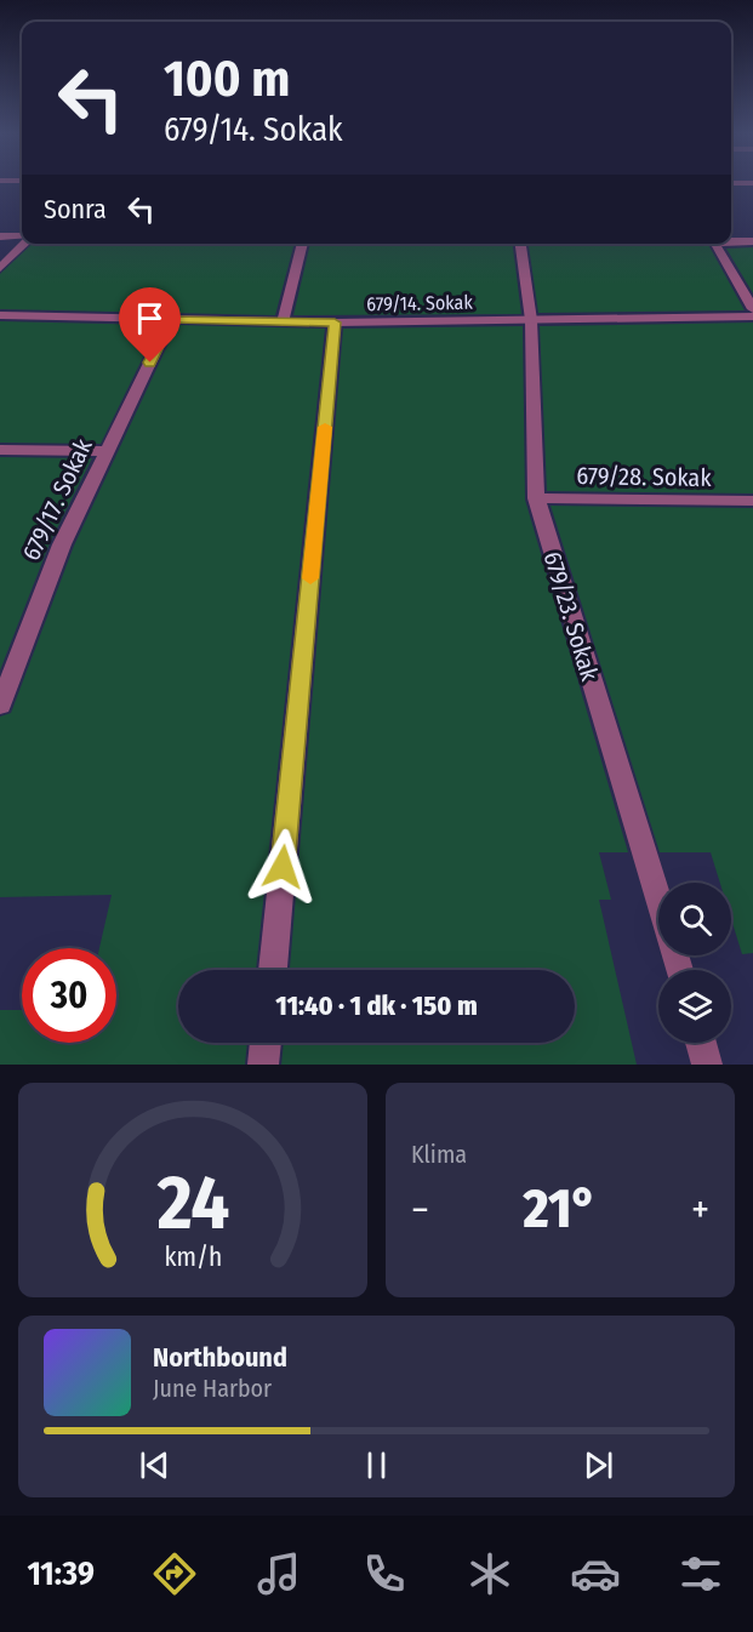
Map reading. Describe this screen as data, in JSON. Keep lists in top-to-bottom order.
{
  "streets": {
    "street": [
      "679/14. Sokak",
      "679/28. Sokak",
      "679/17. Sokak",
      "679/23. Sokak"
    ]
  },
  "crossings": [
    ["679/14. Sokak", "679/17. Sokak"],
    ["679/14. Sokak", "679/23. Sokak"],
    ["679/28. Sokak", "679/23. Sokak"]
  ],
  "page": {
    "turn": ["100 m", "679/14. Sokak"],
    "then": "Sonra",
    "limit": "30",
    "trip": "11:40 · 1 dk · 150 m",
    "tile": "Klima",
    "heat": ["−", "21°", "+"],
    "song": ["Northbound", "June Harbor"],
    "tabs": "11:39",
    "gauge": ["24", "km/h"]
  }
}
